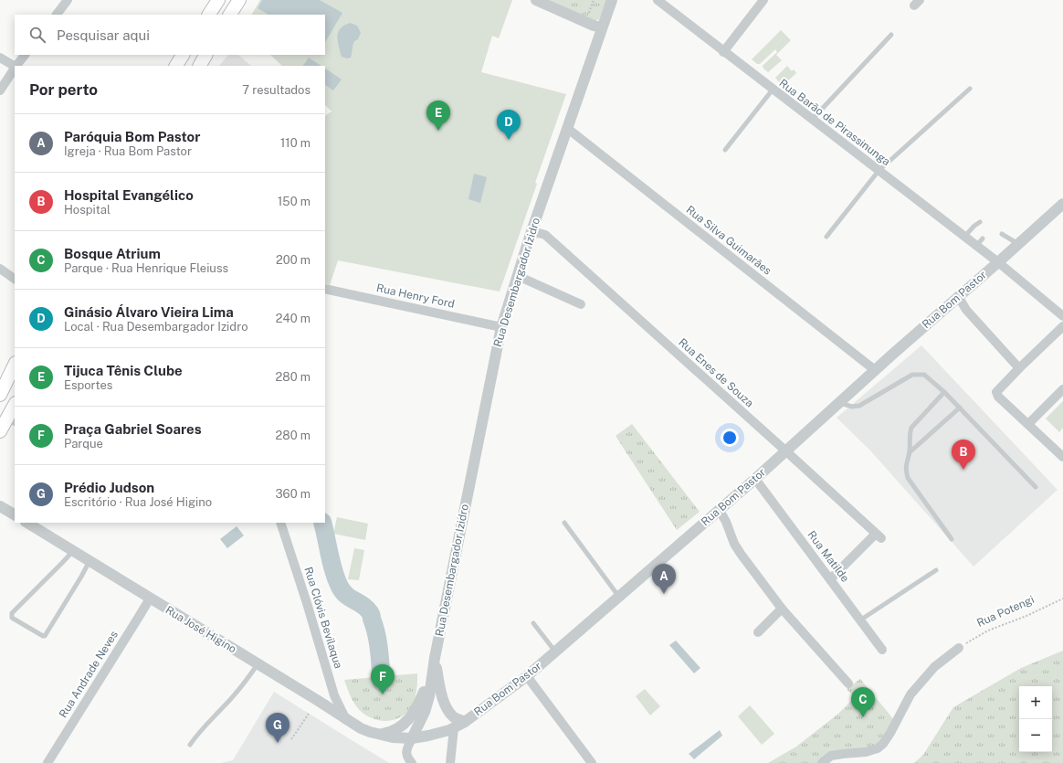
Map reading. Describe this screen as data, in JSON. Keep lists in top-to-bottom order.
{
  "streets": {
    "street": [
      "Rua Barão de Pirassinunga",
      "Rua Silva Guimarães",
      "Rua Desembargador Izidro",
      "Rua Henry Ford",
      "Rua Bom Pastor",
      "Rua Enes de Souza",
      "Rua Matilde",
      "Rua Clóvis Bevilaqua",
      "Rua José Higino",
      "Rua Andrade Neves"
    ],
    "path": ["Rua Potengi"]
  },
  "crossings": [
    ["Rua Barão de Pirassinunga", "Rua Bom Pastor"],
    ["Rua Silva Guimarães", "Rua Desembargador Izidro"],
    ["Rua Silva Guimarães", "Rua Bom Pastor"],
    ["Rua Desembargador Izidro", "Rua Henry Ford"],
    ["Rua Desembargador Izidro", "Rua Bom Pastor"],
    ["Rua Desembargador Izidro", "Rua Enes de Souza"],
    ["Rua Desembargador Izidro", "Rua José Higino"],
    ["Rua Bom Pastor", "Rua Enes de Souza"],
    ["Rua Bom Pastor", "Rua Matilde"],
    ["Rua Bom Pastor", "Rua José Higino"],
    ["Rua Enes de Souza", "Rua Matilde"],
    ["Rua Clóvis Bevilaqua", "Rua José Higino"],
    ["Rua José Higino", "Rua Andrade Neves"]
  ],
  "page": {
    "search": "Pesquisar aqui",
    "heading": ["Por perto", "7 resultados"],
    "pins": [
      "E",
      "D",
      "B",
      "A",
      "F",
      "C",
      "G"
    ],
    "list": [
      {
        "mark": "A",
        "name": "Paróquia Bom Pastor",
        "note": "Igreja · Rua Bom Pastor",
        "value": "110 m"
      },
      {
        "mark": "B",
        "name": "Hospital Evangélico",
        "note": "Hospital",
        "value": "150 m"
      },
      {
        "mark": "C",
        "name": "Bosque Atrium",
        "note": "Parque · Rua Henrique Fleiuss",
        "value": "200 m"
      },
      {
        "mark": "D",
        "name": "Ginásio Álvaro Vieira Lima",
        "note": "Local · Rua Desembargador Izidro",
        "value": "240 m"
      },
      {
        "mark": "E",
        "name": "Tijuca Tênis Clube",
        "note": "Esportes",
        "value": "280 m"
      },
      {
        "mark": "F",
        "name": "Praça Gabriel Soares",
        "note": "Parque",
        "value": "280 m"
      },
      {
        "mark": "G",
        "name": "Prédio Judson",
        "note": "Escritório · Rua José Higino",
        "value": "360 m"
      }
    ],
    "map_buttons": ["+", "−"]
  }
}
